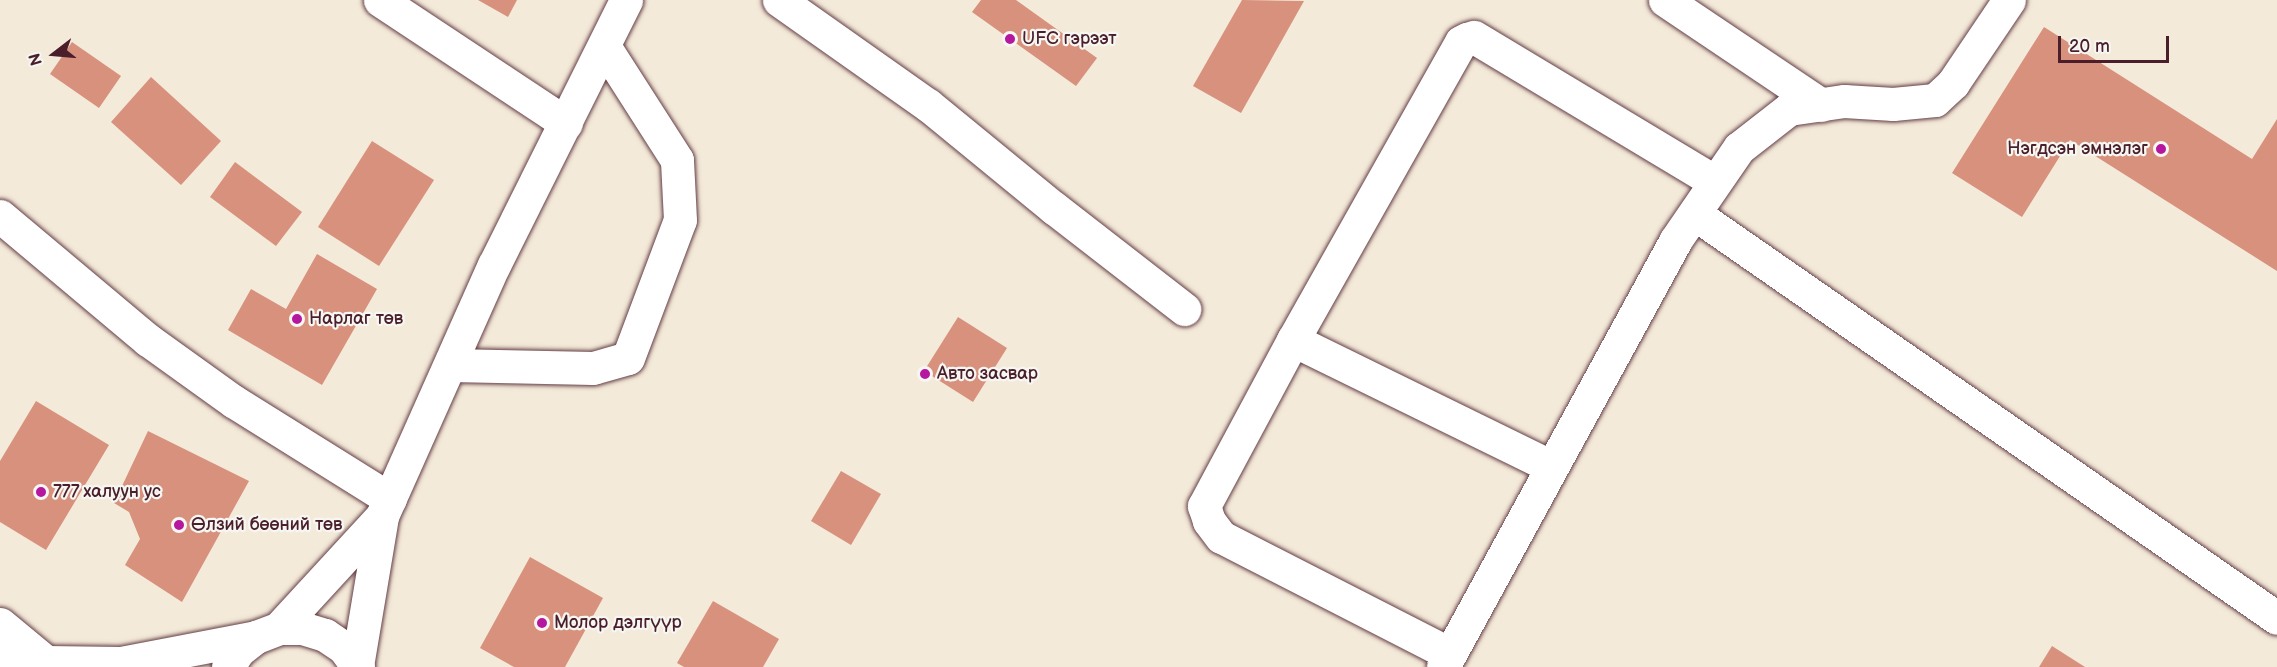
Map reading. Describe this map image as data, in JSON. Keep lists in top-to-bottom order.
{
  "places": [
    "UFC гэрээт",
    "Нэгдсэн эмнэлэг",
    "Нарлаг төв",
    "Авто засвар",
    "777 халуун ус",
    "Өлзий бөөний төв",
    "Молор дэлгүүр"
  ],
  "scale_bar": "20 m",
  "north": "left"
}
